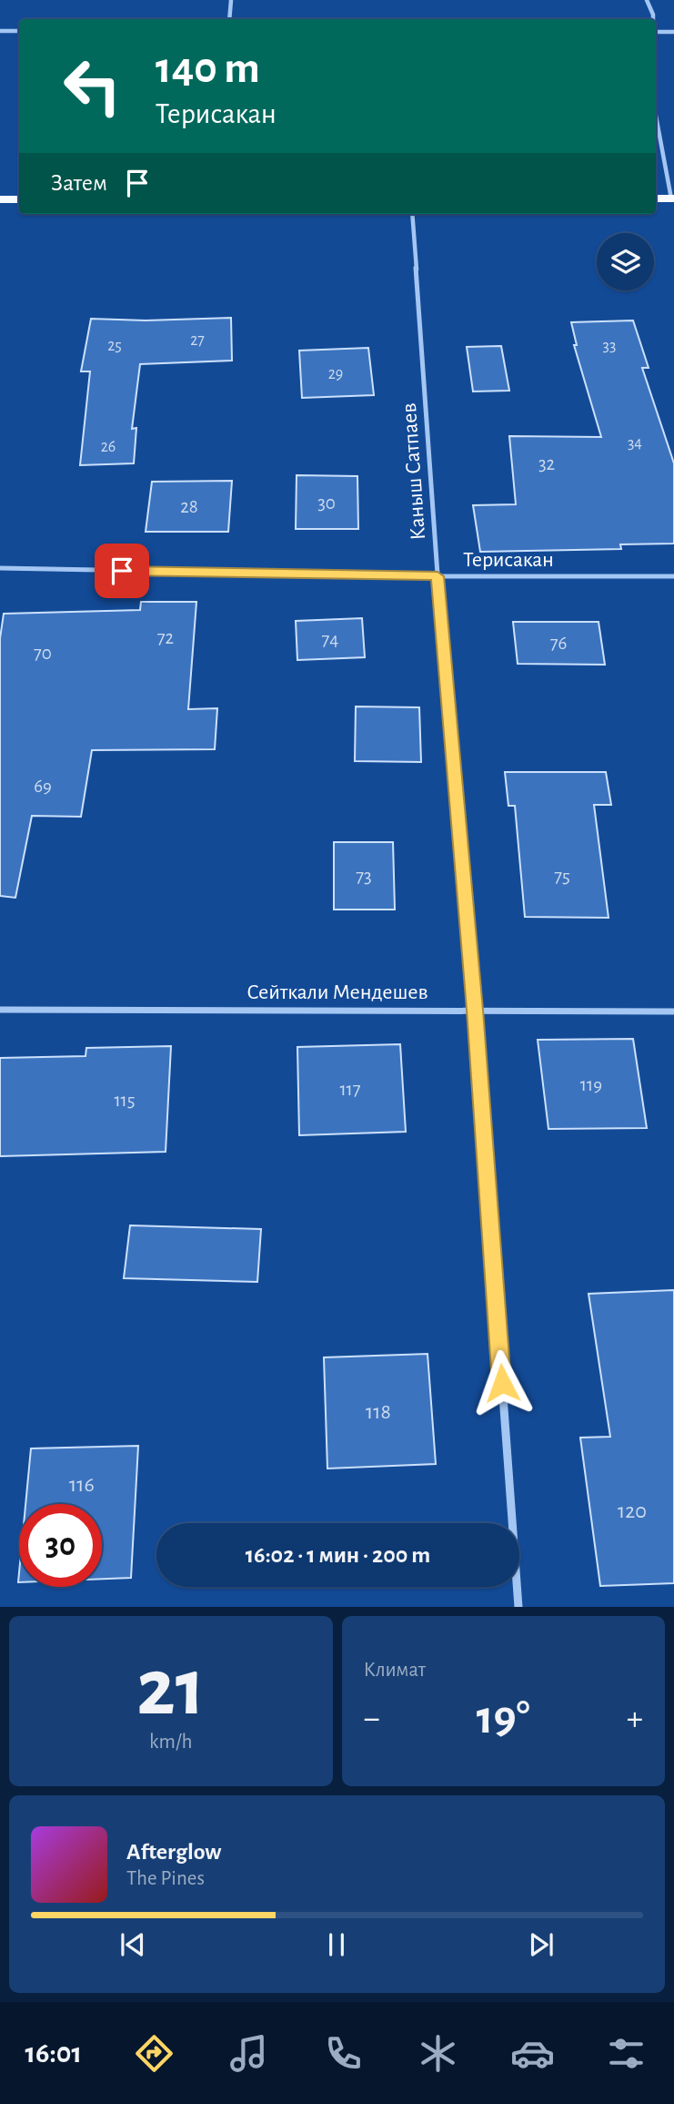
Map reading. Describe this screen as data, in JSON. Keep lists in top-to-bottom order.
{
  "streets": {
    "street": ["Каныш Сатпаев", "Терисакан", "Сейткали Мендешев"]
  },
  "crossings": [
    ["Каныш Сатпаев", "Терисакан"],
    ["Каныш Сатпаев", "Сейткали Мендешев"]
  ],
  "house_numbers": [
    "27",
    "25",
    "33",
    "29",
    "34",
    "26",
    "32",
    "30",
    "28",
    "72",
    "74",
    "76",
    "70",
    "69",
    "73",
    "75",
    "119",
    "117",
    "115",
    "118",
    "116",
    "120"
  ],
  "page": {
    "turn": ["140 m", "Терисакан"],
    "then": "Затем",
    "limit": "30",
    "trip": "16:02 · 1 мин · 200 m",
    "tile": [
      ["21", "km/h"],
      "Климат"
    ],
    "heat": ["−", "19°", "+"],
    "song": ["Afterglow", "The Pines"],
    "tabs": "16:01"
  }
}
